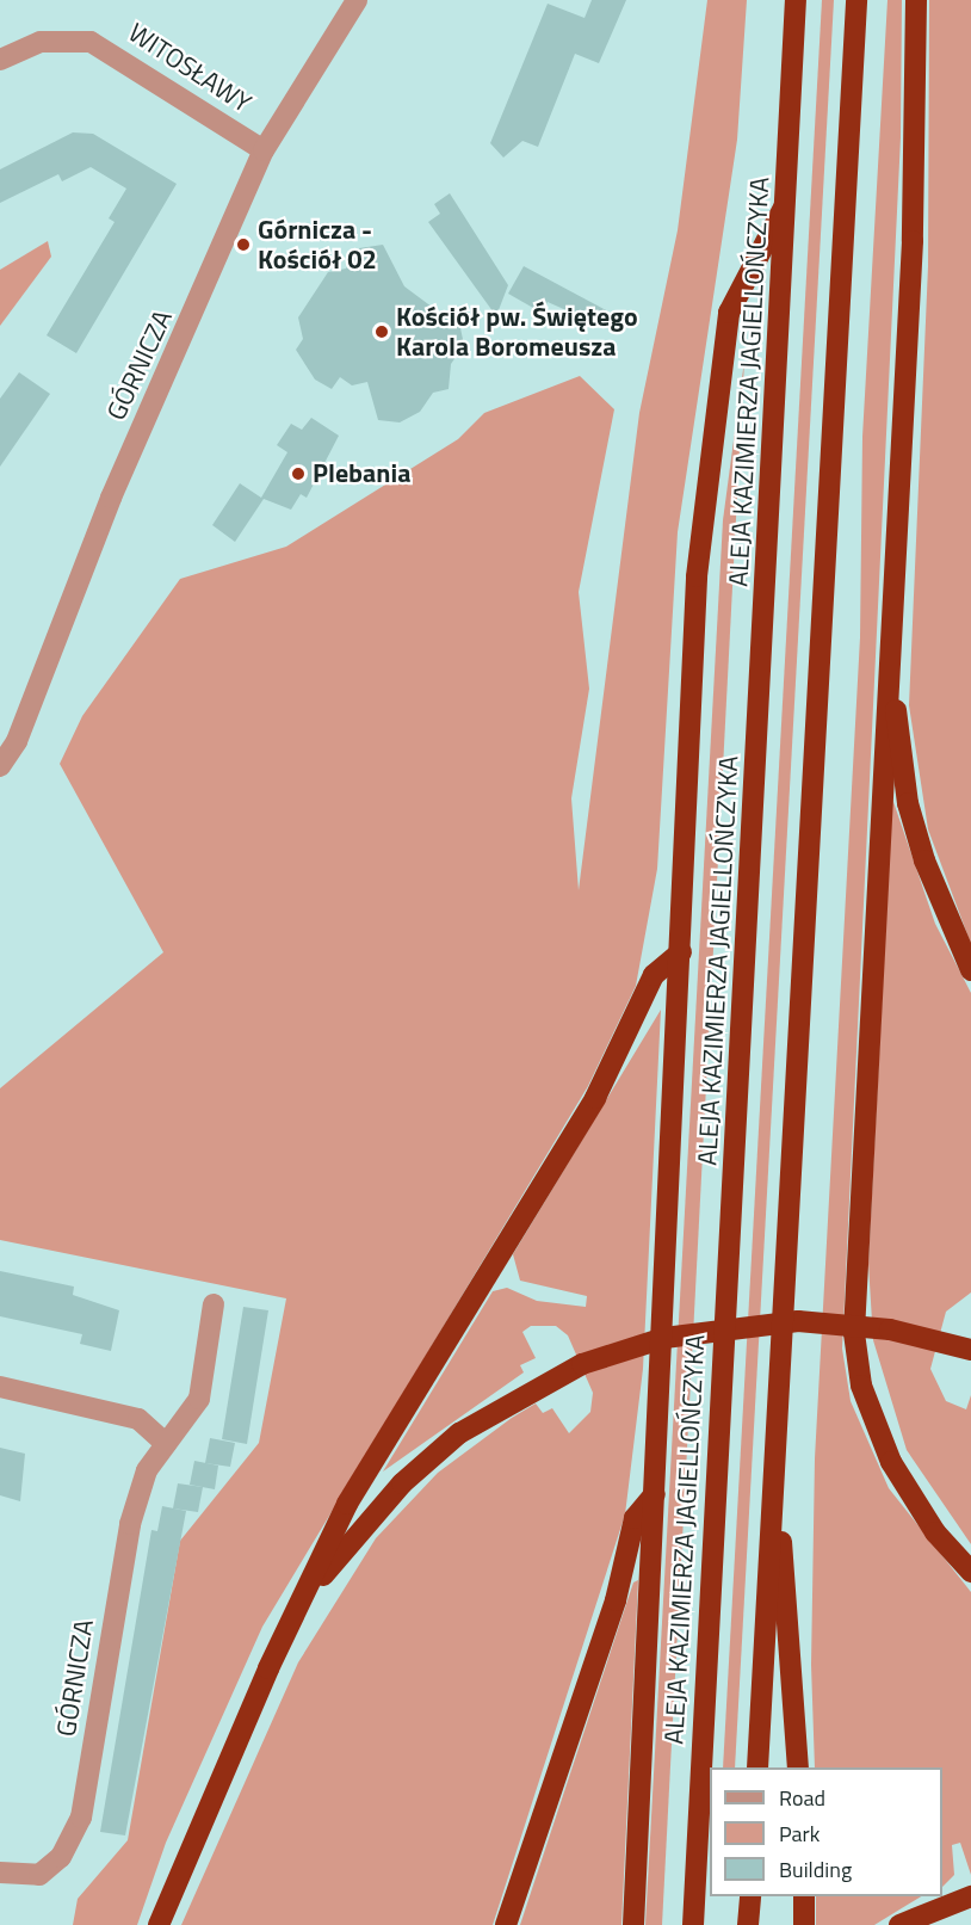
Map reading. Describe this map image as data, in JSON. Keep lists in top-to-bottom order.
{
  "streets": {
    "highway": ["ALEJA KAZIMIERZA JAGIELLOŃCZYKA"],
    "street": ["WITOSŁAWY", "GÓRNICZA"]
  },
  "crossings": [
    ["WITOSŁAWY", "GÓRNICZA"]
  ],
  "places": ["Górnicza - Kościół 02", "Kościół pw. Świętego Karola Boromeusza", "Plebania"],
  "legend": ["Road", "Park", "Building"]
}
